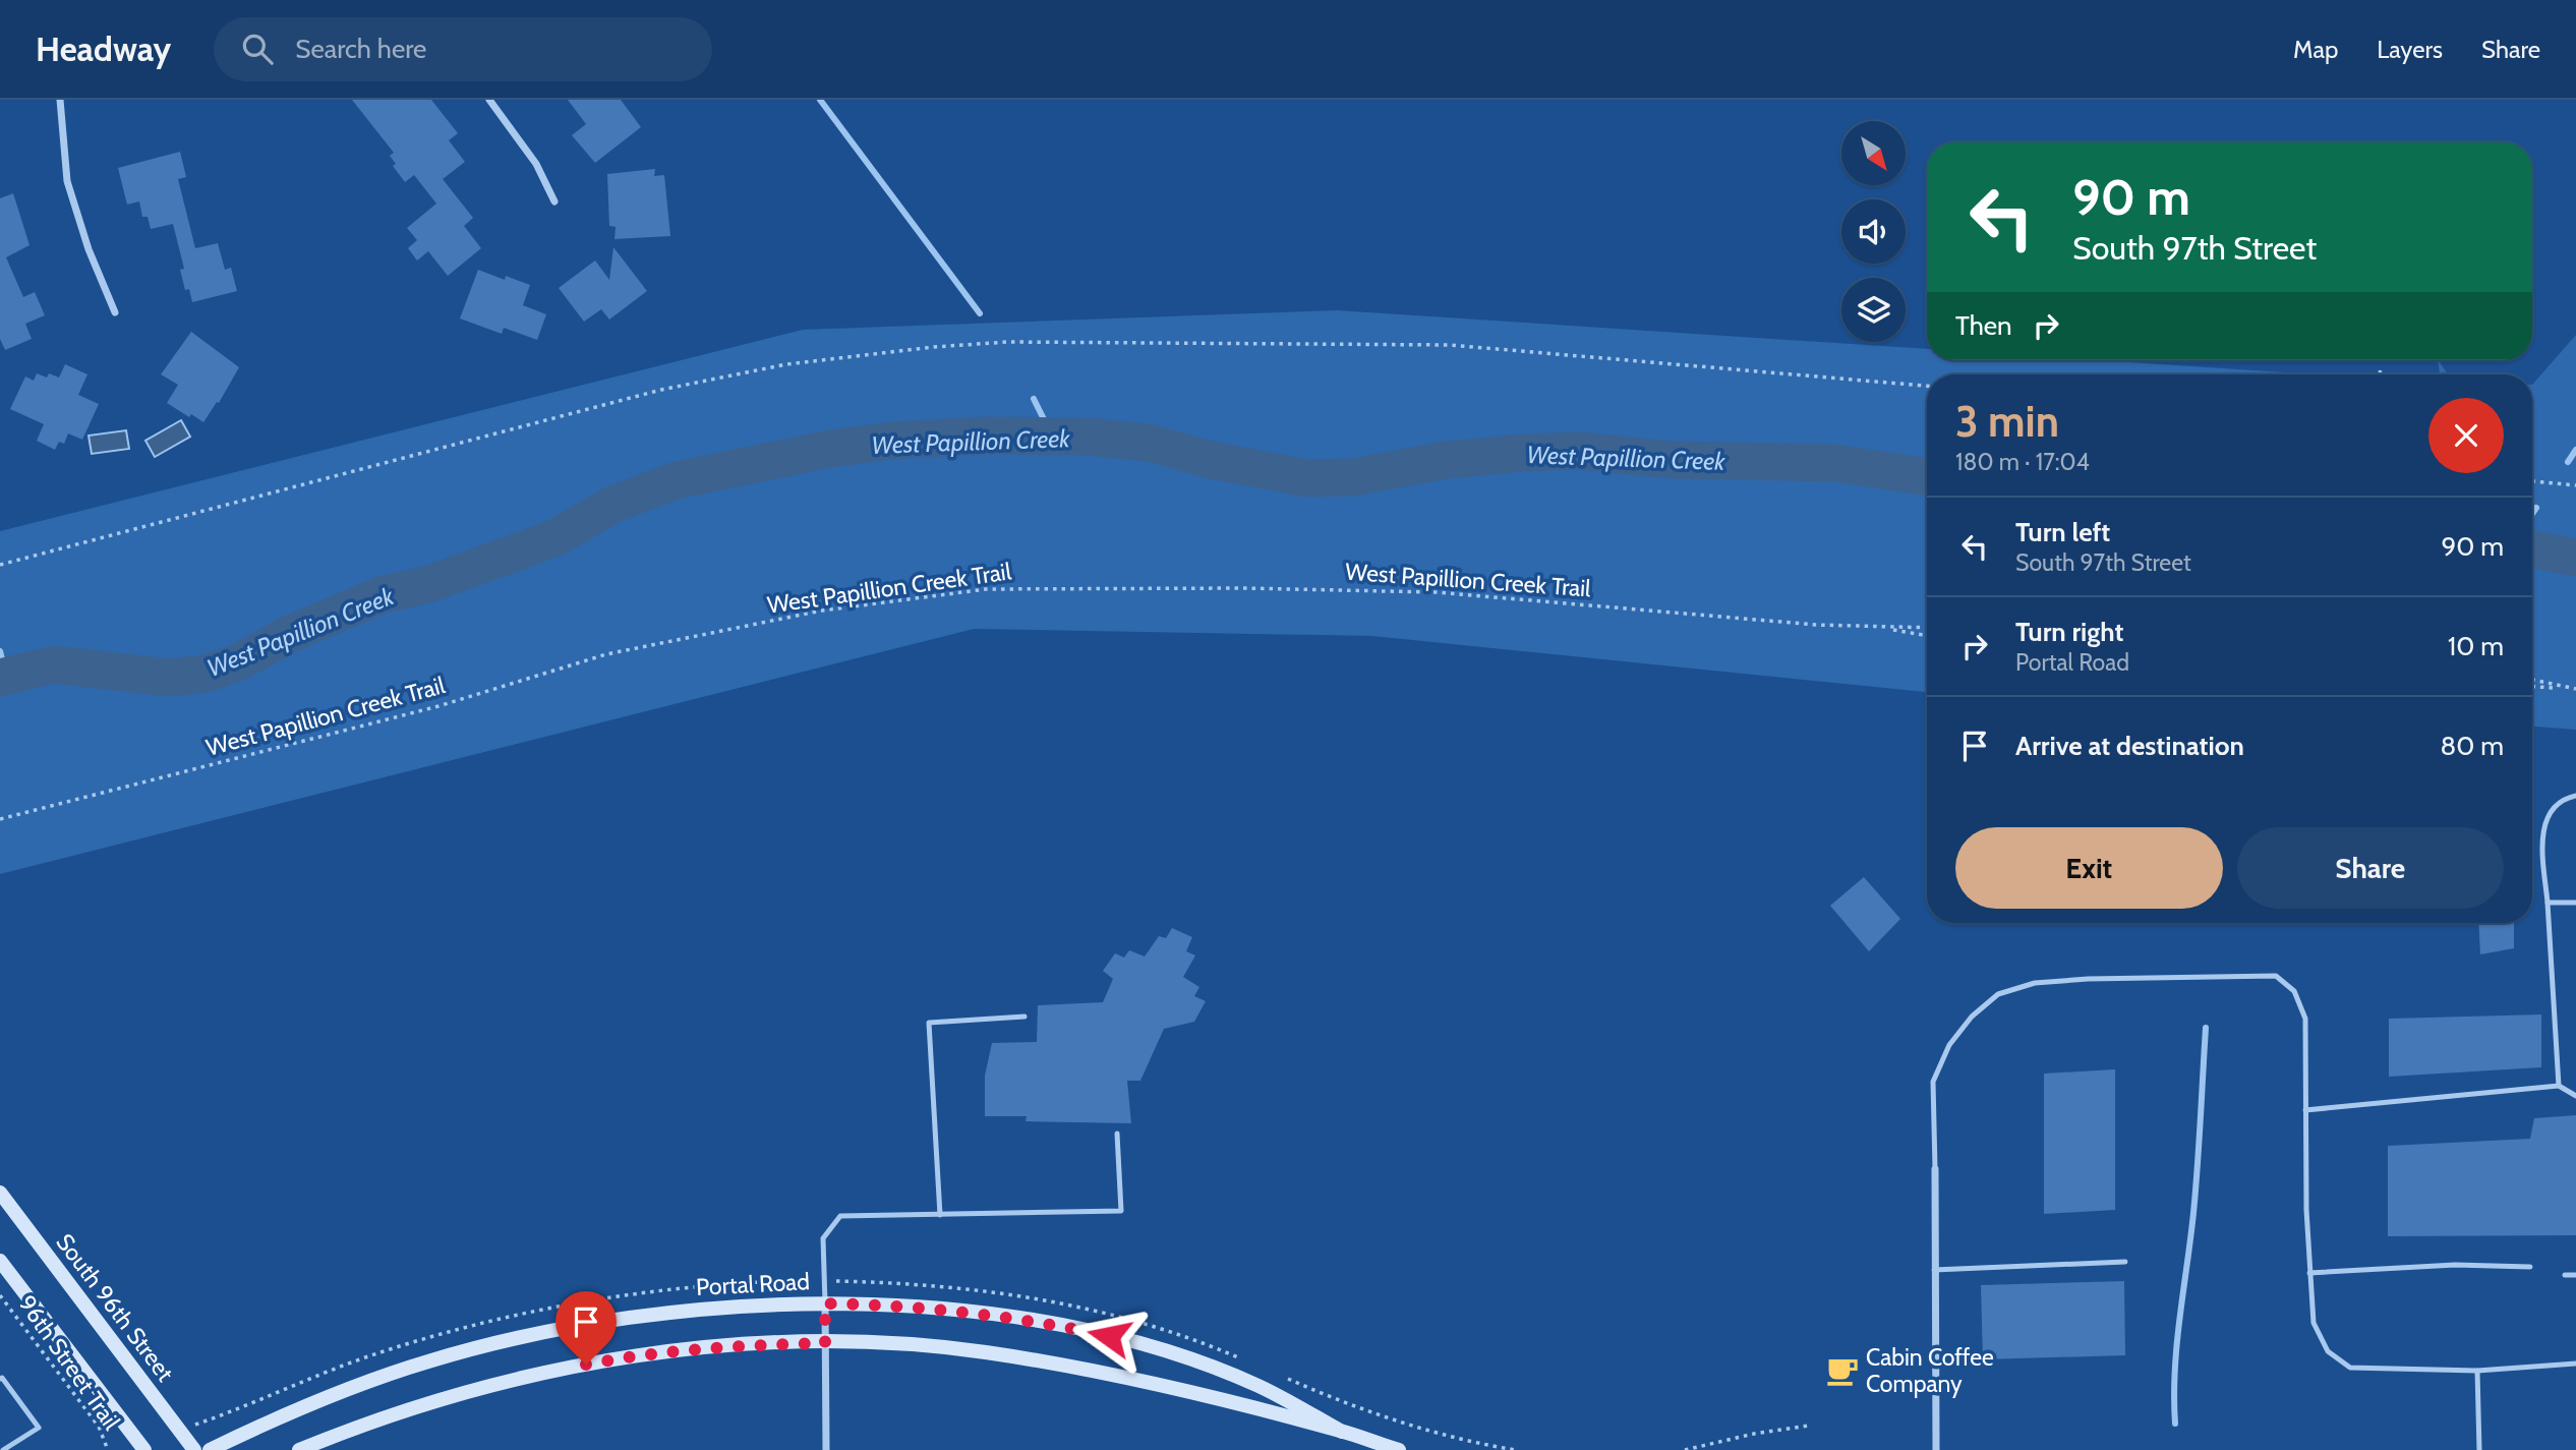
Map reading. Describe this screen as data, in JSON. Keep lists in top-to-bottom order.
{
  "streets": {
    "main road": ["Portal Road", "South 96th Street"],
    "path": ["West Papillion Creek Trail", "96th Street Trail"]
  },
  "water": ["West Papillion Creek"],
  "places": {
    "cafe": ["Cabin Coffee Company"]
  },
  "north": "bottom right",
  "page": {
    "header": "Headway",
    "search": "Search here",
    "nav": ["Map", "Layers", "Share"],
    "turn": ["90 m", "South 97th Street"],
    "then": "Then",
    "heading": ["3 min", "180 m · 17:04"],
    "list": [
      {
        "name": "Turn left",
        "note": "South 97th Street",
        "value": "90 m"
      },
      {
        "name": "Turn right",
        "note": "Portal Road",
        "value": "10 m"
      },
      {
        "name": "Arrive at destination",
        "value": "80 m"
      }
    ],
    "buttons": ["Exit", "Share"]
  }
}
